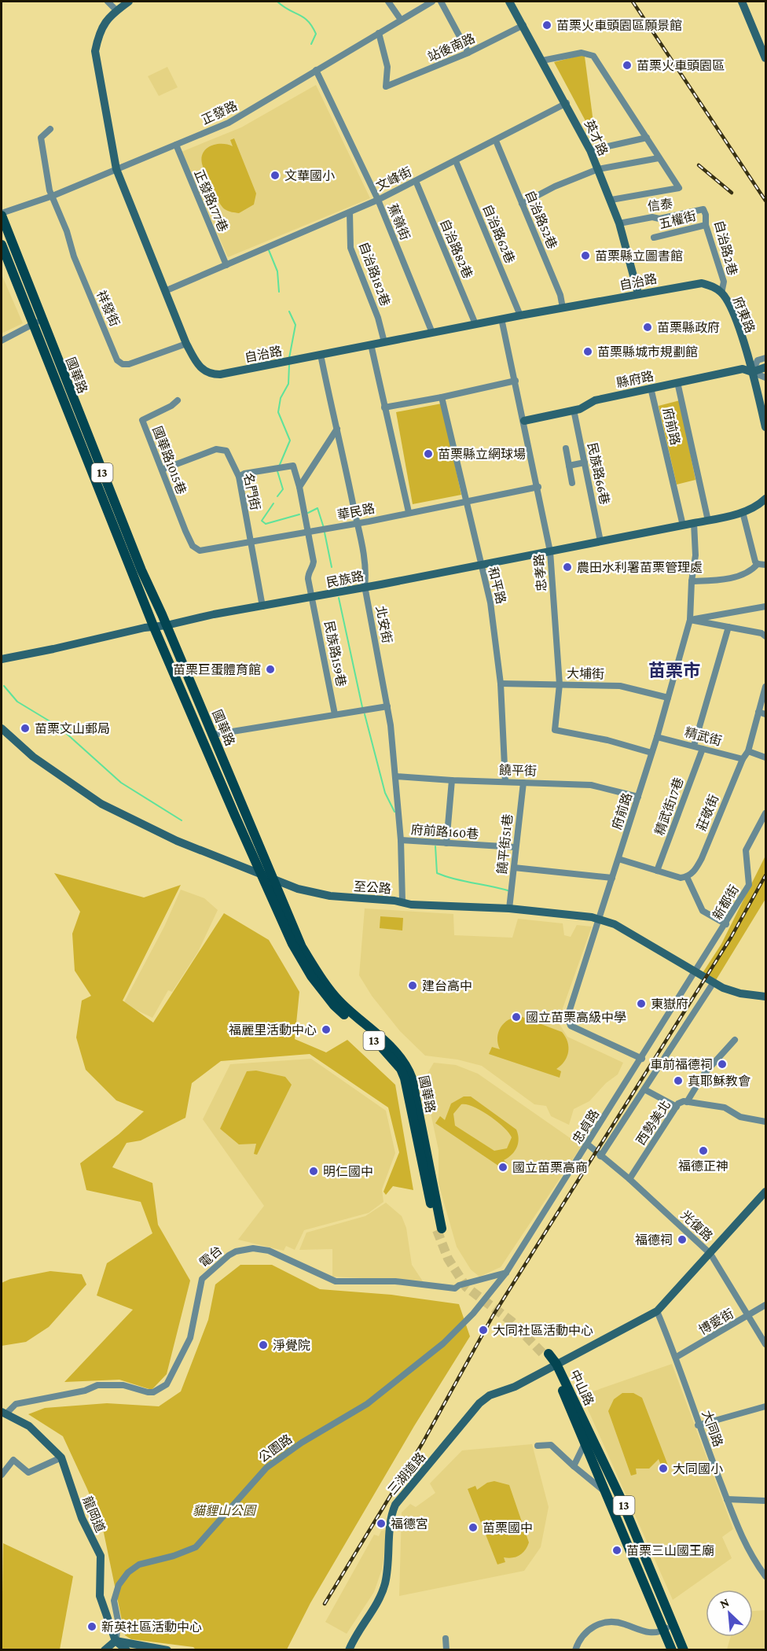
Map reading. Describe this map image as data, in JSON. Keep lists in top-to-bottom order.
{
  "streets": {
    "main road": ["國華路", "13", "中山路"],
    "street": [
      "站後南路",
      "正發路",
      "英才路",
      "文峰街",
      "正發路177巷",
      "信泰",
      "自治路52巷",
      "五權街",
      "蕉嶺街",
      "自治路62巷",
      "自治路2巷",
      "自治路82巷",
      "自治路182巷",
      "自治路",
      "祥發街",
      "府東路",
      "縣府路",
      "府前路",
      "國華路1015巷",
      "民族路66巷",
      "名門街",
      "華民路",
      "忠孝路",
      "民族路",
      "和平路",
      "北安街",
      "民族路159巷",
      "大埔街",
      "精武街",
      "饒平街",
      "精武街17巷",
      "莊敬街",
      "府前路160巷",
      "饒平街51巷",
      "至公路",
      "新都街",
      "西勢美北",
      "忠貞路",
      "光復路",
      "電台",
      "博愛街",
      "大同路",
      "公園路",
      "三湖道路",
      "龍岡道"
    ]
  },
  "crossings": [
    ["站後南路", "正發路"],
    ["站後南路", "英才路"],
    ["正發路", "正發路177巷"],
    ["正發路", "蕉嶺街"],
    ["正發路", "自治路"],
    ["正發路", "祥發街"],
    ["正發路", "國華路"],
    ["英才路", "文峰街"],
    ["英才路", "信泰"],
    ["英才路", "自治路"],
    ["文峰街", "正發路177巷"],
    ["文峰街", "自治路52巷"],
    ["文峰街", "蕉嶺街"],
    ["文峰街", "自治路62巷"],
    ["文峰街", "自治路82巷"],
    ["文峰街", "自治路182巷"],
    ["文峰街", "自治路"],
    ["信泰", "自治路2巷"],
    ["自治路52巷", "自治路"],
    ["五權街", "自治路2巷"],
    ["蕉嶺街", "自治路"],
    ["自治路62巷", "自治路"],
    ["自治路2巷", "自治路"],
    ["自治路2巷", "府東路"],
    ["自治路82巷", "自治路"],
    ["自治路182巷", "自治路"],
    ["自治路", "祥發街"],
    ["自治路", "府東路"],
    ["自治路", "忠孝路"],
    ["自治路", "北安街"],
    ["府東路", "縣府路"],
    ["國華路", "民族路"],
    ["國華路", "至公路"],
    ["縣府路", "府前路"],
    ["縣府路", "民族路66巷"],
    ["縣府路", "忠孝路"],
    ["府前路", "忠孝路"],
    ["府前路", "民族路"],
    ["府前路", "大埔街"],
    ["府前路", "精武街"],
    ["府前路", "饒平街"],
    ["府前路", "至公路"],
    ["府前路", "忠貞路"],
    ["國華路1015巷", "名門街"],
    ["國華路1015巷", "華民路"],
    ["13", "中山路"],
    ["13", "三湖道路"],
    ["民族路66巷", "民族路"],
    ["名門街", "華民路"],
    ["名門街", "民族路"],
    ["名門街", "民族路159巷"],
    ["華民路", "忠孝路"],
    ["華民路", "和平路"],
    ["華民路", "北安街"],
    ["華民路", "民族路159巷"],
    ["忠孝路", "民族路"],
    ["忠孝路", "大埔街"],
    ["民族路", "和平路"],
    ["民族路", "北安街"],
    ["民族路", "民族路159巷"],
    ["和平路", "大埔街"],
    ["和平路", "饒平街"],
    ["北安街", "饒平街"],
    ["北安街", "府前路160巷"],
    ["北安街", "至公路"],
    ["精武街", "精武街17巷"],
    ["精武街", "莊敬街"],
    ["饒平街", "饒平街51巷"],
    ["府前路160巷", "饒平街51巷"],
    ["饒平街51巷", "至公路"],
    ["至公路", "新都街"],
    ["至公路", "忠貞路"],
    ["新都街", "忠貞路"],
    ["西勢美北", "光復路"],
    ["忠貞路", "光復路"],
    ["忠貞路", "電台"],
    ["忠貞路", "公園路"],
    ["光復路", "博愛街"],
    ["光復路", "中山路"],
    ["電台", "龍岡道"],
    ["博愛街", "大同路"],
    ["中山路", "大同路"],
    ["中山路", "三湖道路"],
    ["公園路", "龍岡道"]
  ],
  "districts": ["苗栗市"],
  "parks": ["貓貍山公園"],
  "places": [
    "苗栗火車頭園區願景館",
    "苗栗火車頭園區",
    "文華國小",
    "苗栗縣立圖書館",
    "苗栗縣政府",
    "苗栗縣城市規劃館",
    "苗栗縣立網球場",
    "農田水利署苗栗管理處",
    "苗栗巨蛋體育館",
    "苗栗文山郵局",
    "建台高中",
    "東嶽府",
    "國立苗栗高級中學",
    "福麗里活動中心",
    "車前福德祠",
    "真耶穌教會",
    "福德正神",
    "國立苗栗高商",
    "明仁國中",
    "福德祠",
    "大同社區活動中心",
    "淨覺院",
    "大同國小",
    "福德宮",
    "苗栗國中",
    "苗栗三山國王廟",
    "新英社區活動中心"
  ],
  "north": "top left"
}
